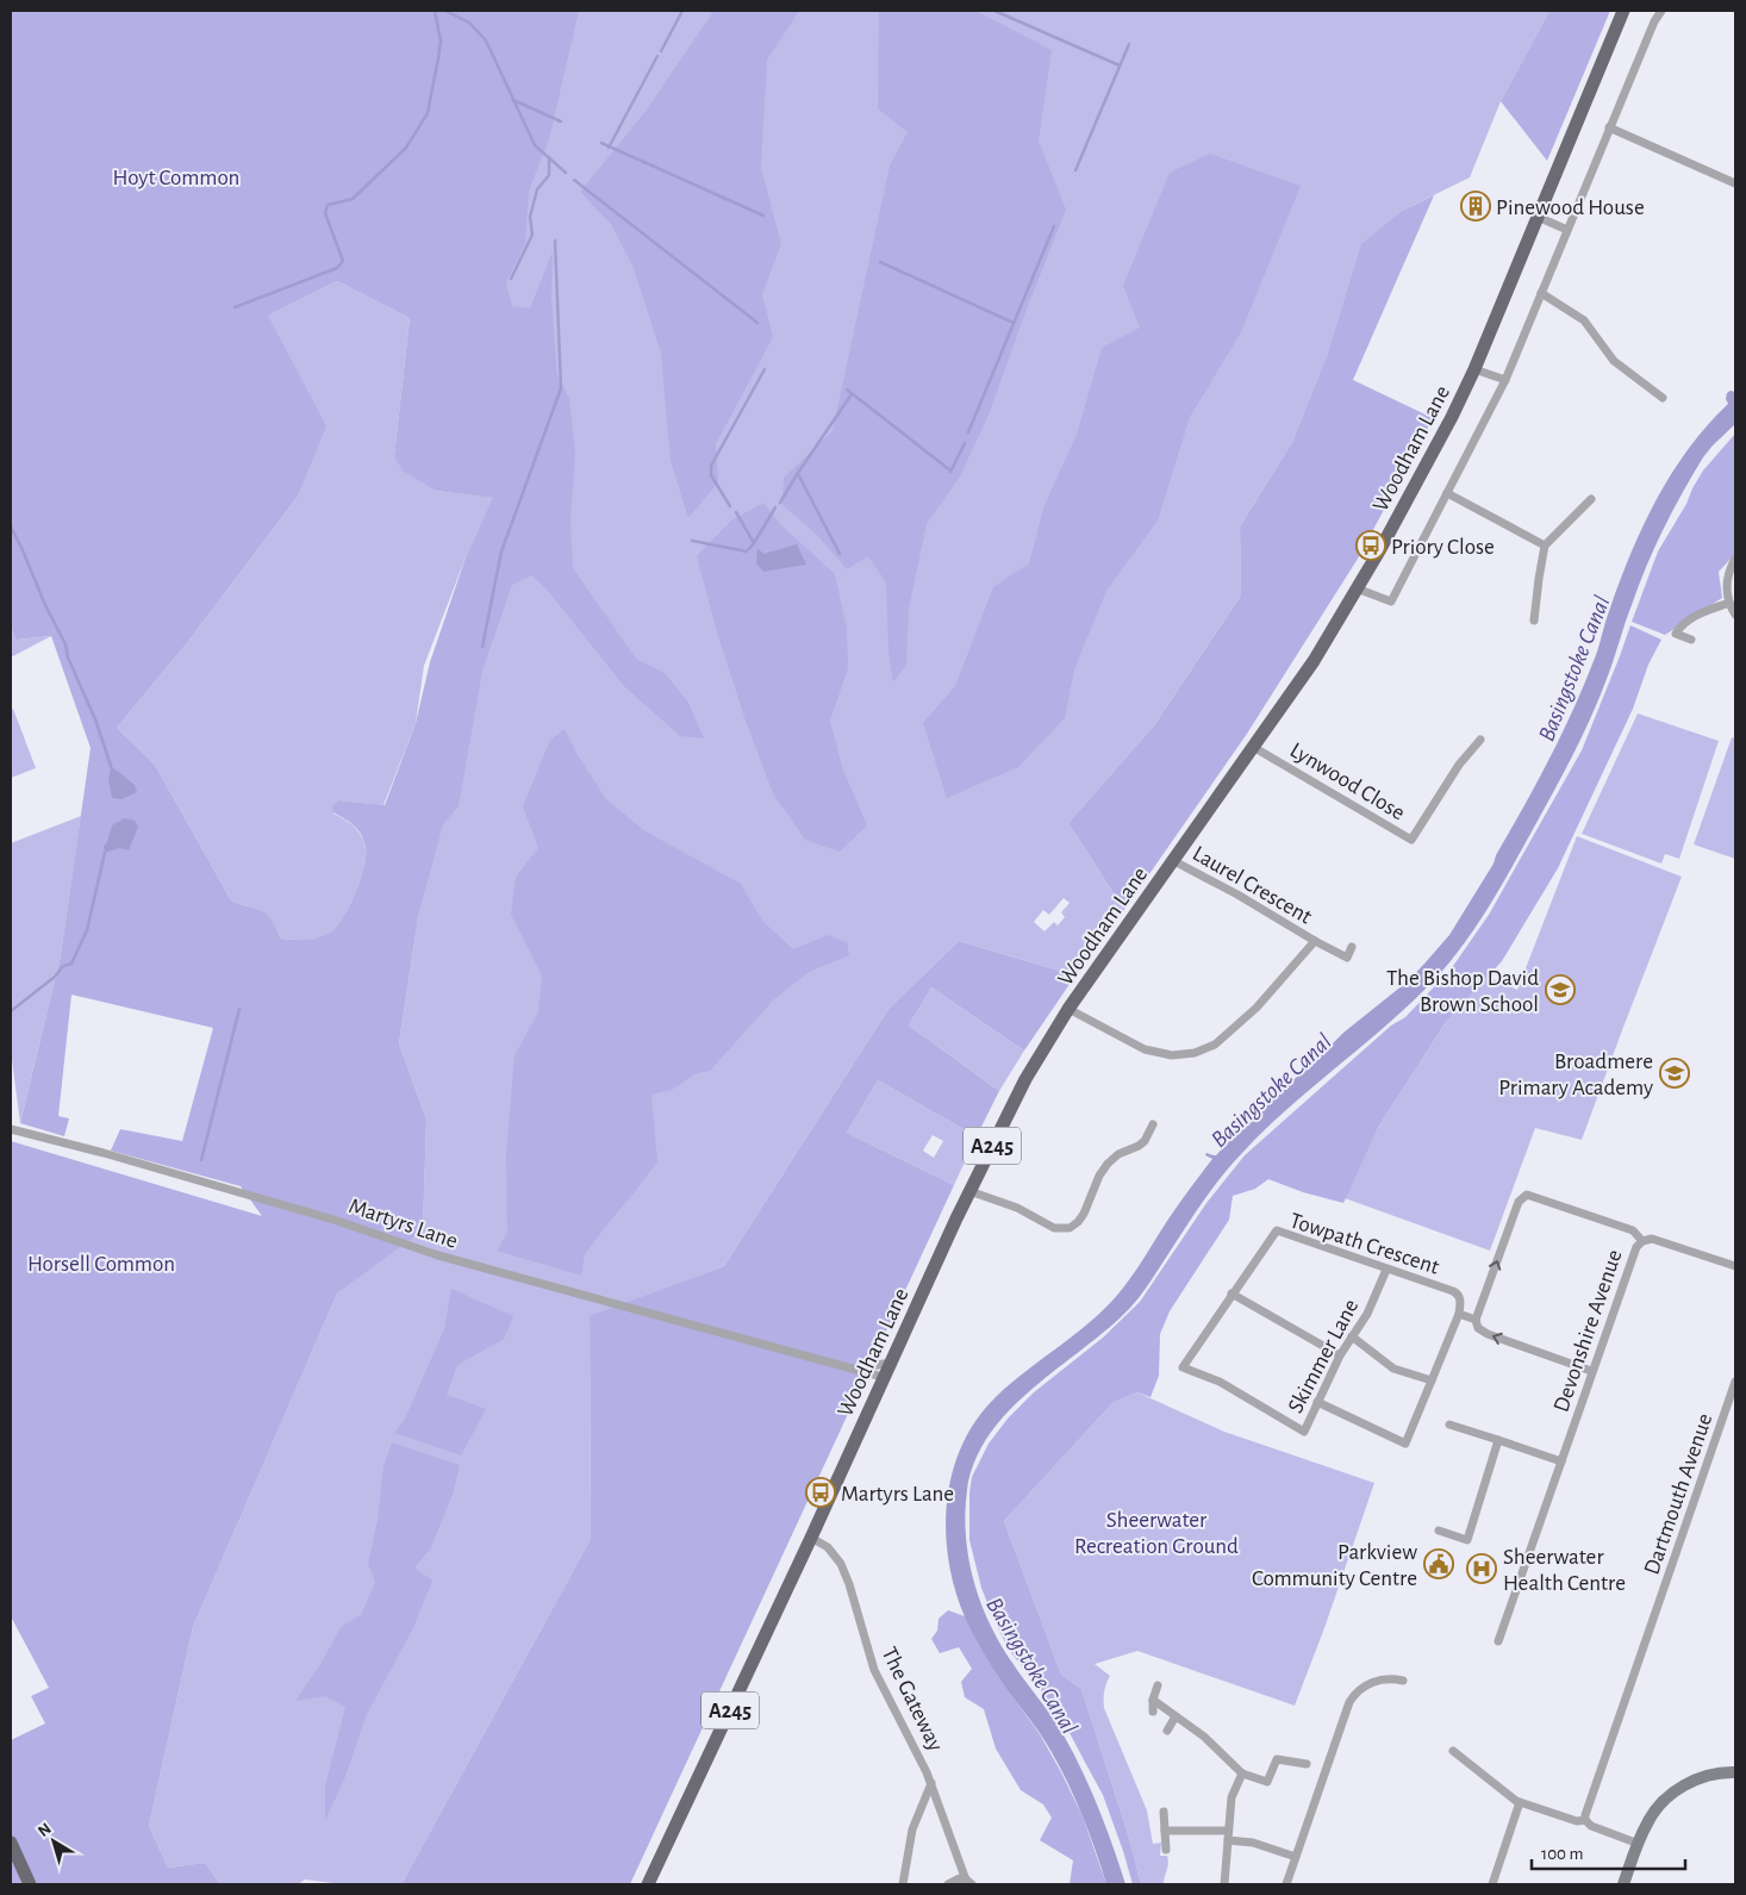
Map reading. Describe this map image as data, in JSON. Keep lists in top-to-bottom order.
{
  "streets": {
    "main road": ["Woodham Lane", "A245"],
    "street": [
      "Lynwood Close",
      "Laurel Crescent",
      "Martyrs Lane",
      "Towpath Crescent",
      "Devonshire Avenue",
      "Skimmer Lane",
      "Dartmouth Avenue",
      "The Gateway"
    ]
  },
  "crossings": [
    ["Woodham Lane", "Lynwood Close"],
    ["Woodham Lane", "Laurel Crescent"],
    ["Woodham Lane", "Martyrs Lane"],
    ["Woodham Lane", "The Gateway"],
    ["Towpath Crescent", "Skimmer Lane"]
  ],
  "water": ["Basingstoke Canal"],
  "parks": ["Hoyt Common", "Horsell Common", "Sheerwater Recreation Ground"],
  "places": {
    "building": ["Pinewood House"],
    "bus stop": ["Priory Close", "Martyrs Lane"],
    "school or university": ["The Bishop David Brown School", "Broadmere Primary Academy"],
    "public building": ["Parkview Community Centre"],
    "hospital": ["Sheerwater Health Centre"]
  },
  "scale_bar": "100 m",
  "north": "top left"
}
